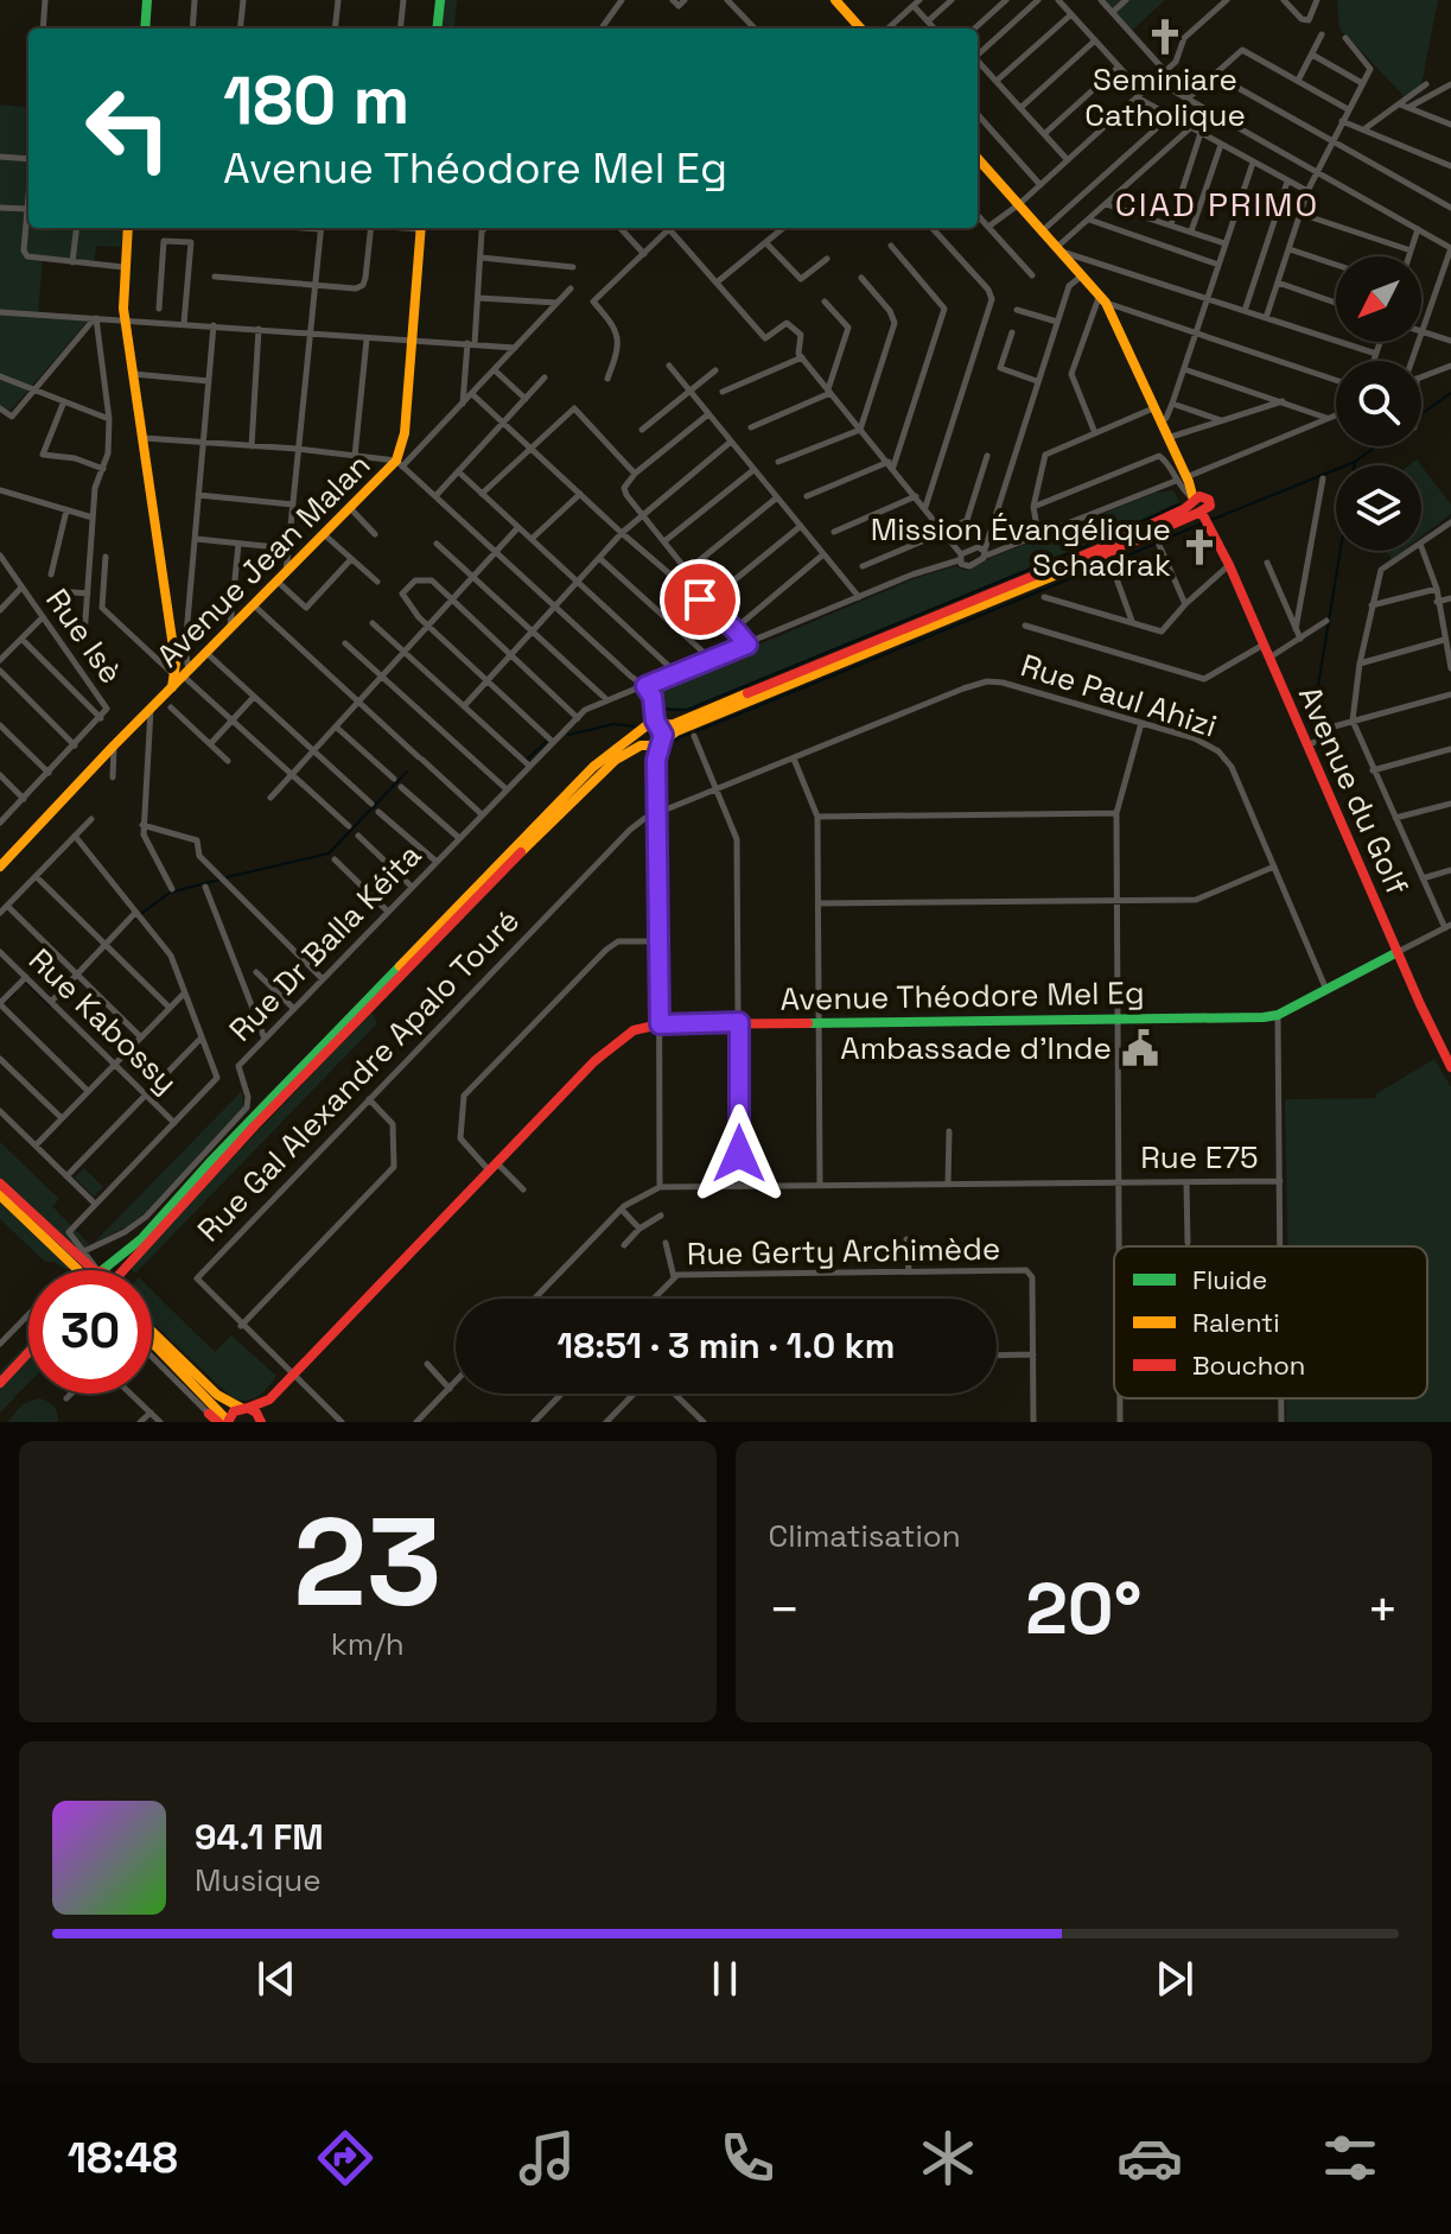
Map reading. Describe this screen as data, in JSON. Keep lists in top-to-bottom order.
{
  "streets": {
    "main road": ["Avenue Jean Malan", "Avenue du Golf", "Avenue Théodore Mel Eg"],
    "street": [
      "Rue Isè",
      "Rue Paul Ahizi",
      "Rue Dr Balla Kéita",
      "Rue Kabossy",
      "Rue Gal Alexandre Apalo Touré",
      "Rue E75",
      "Rue Gerty Archimède"
    ]
  },
  "crossings": [
    ["Rue Paul Ahizi", "Avenue Théodore Mel Eg"],
    ["Rue Paul Ahizi", "Rue Gal Alexandre Apalo Touré"],
    ["Avenue du Golf", "Avenue Théodore Mel Eg"],
    ["Avenue Théodore Mel Eg", "Rue Gal Alexandre Apalo Touré"]
  ],
  "districts": ["CIAD PRIMO"],
  "places": {
    "church": ["Seminiare Catholique", "Mission Évangélique Schadrak"],
    "public building": ["Ambassade d’Inde"]
  },
  "legend": ["Fluide", "Ralenti", "Bouchon"],
  "north": "bottom left",
  "page": {
    "turn": ["180 m", "Avenue Théodore Mel Eg"],
    "limit": "30",
    "trip": "18:51 · 3 min · 1.0 km",
    "tile": [
      ["23", "km/h"],
      "Climatisation"
    ],
    "heat": ["−", "20°", "+"],
    "song": ["94.1 FM", "Musique"],
    "tabs": "18:48"
  }
}
